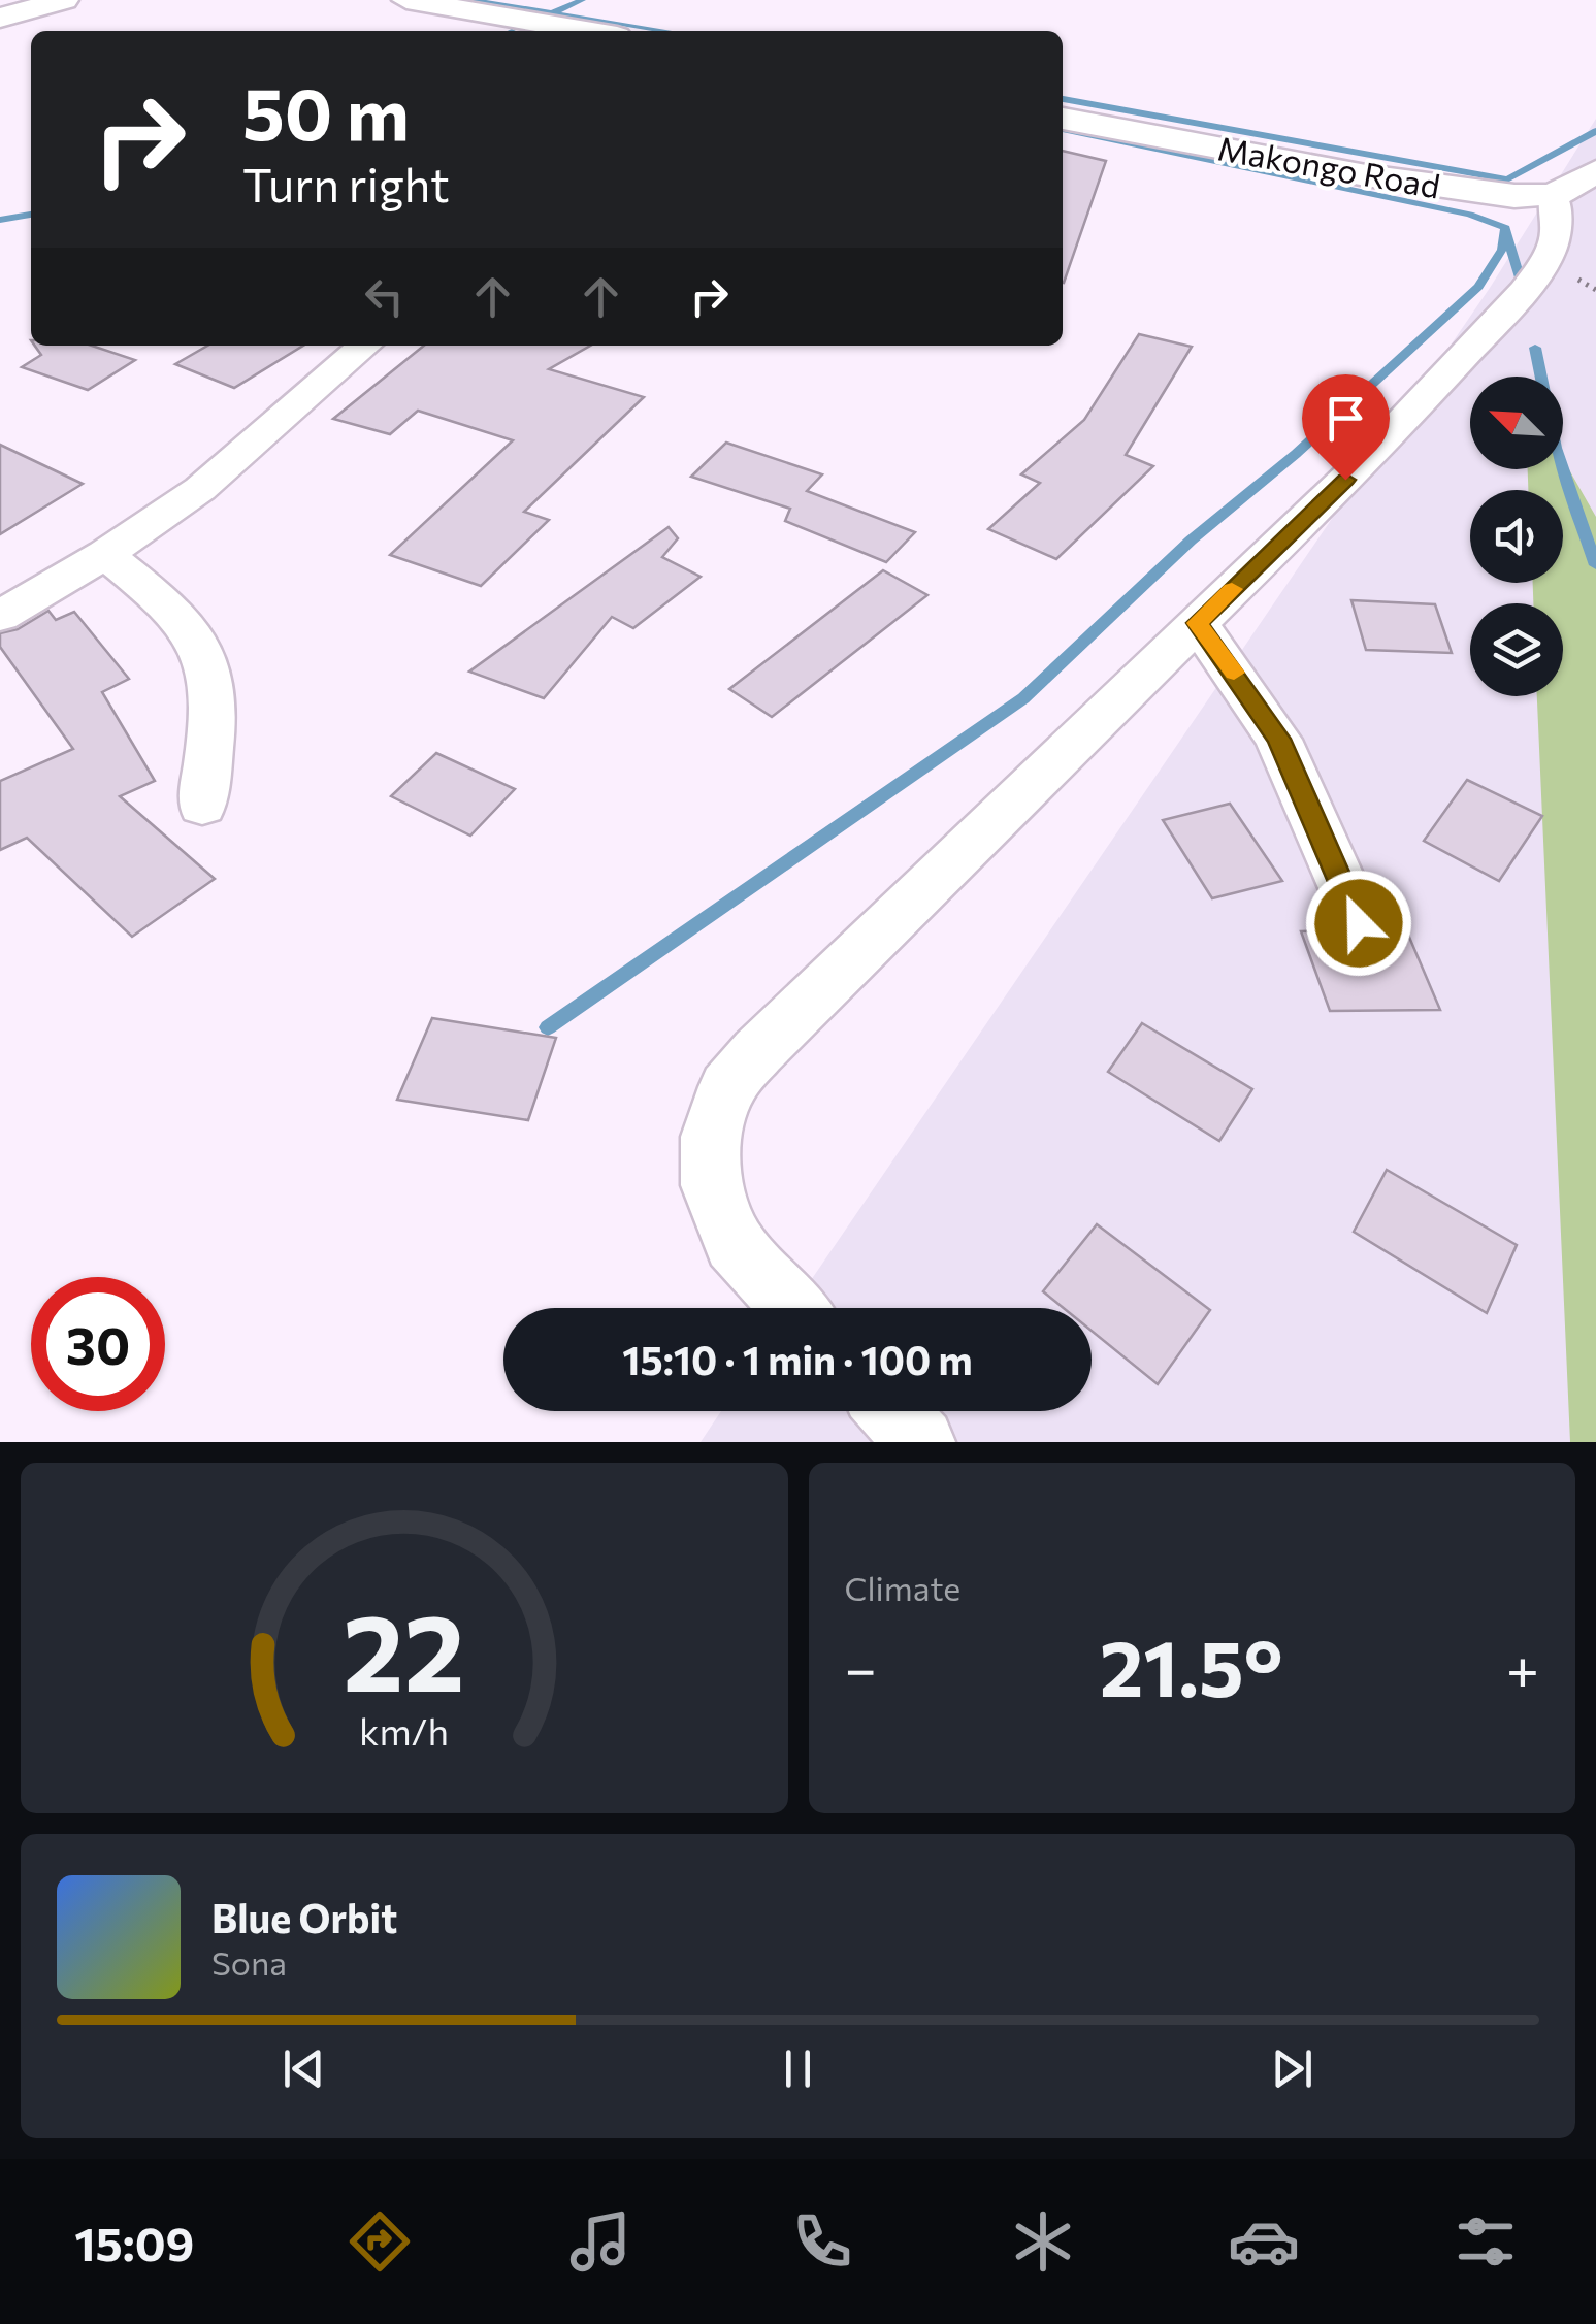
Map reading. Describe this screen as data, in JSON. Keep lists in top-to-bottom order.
{
  "streets": {
    "street": ["Makongo Road"]
  },
  "north": "top left",
  "page": {
    "turn": ["50 m", "Turn right"],
    "limit": "30",
    "trip": "15:10 · 1 min · 100 m",
    "tile": "Climate",
    "heat": ["−", "21.5°", "+"],
    "song": ["Blue Orbit", "Sona"],
    "tabs": "15:09",
    "gauge": ["22", "km/h"]
  }
}
